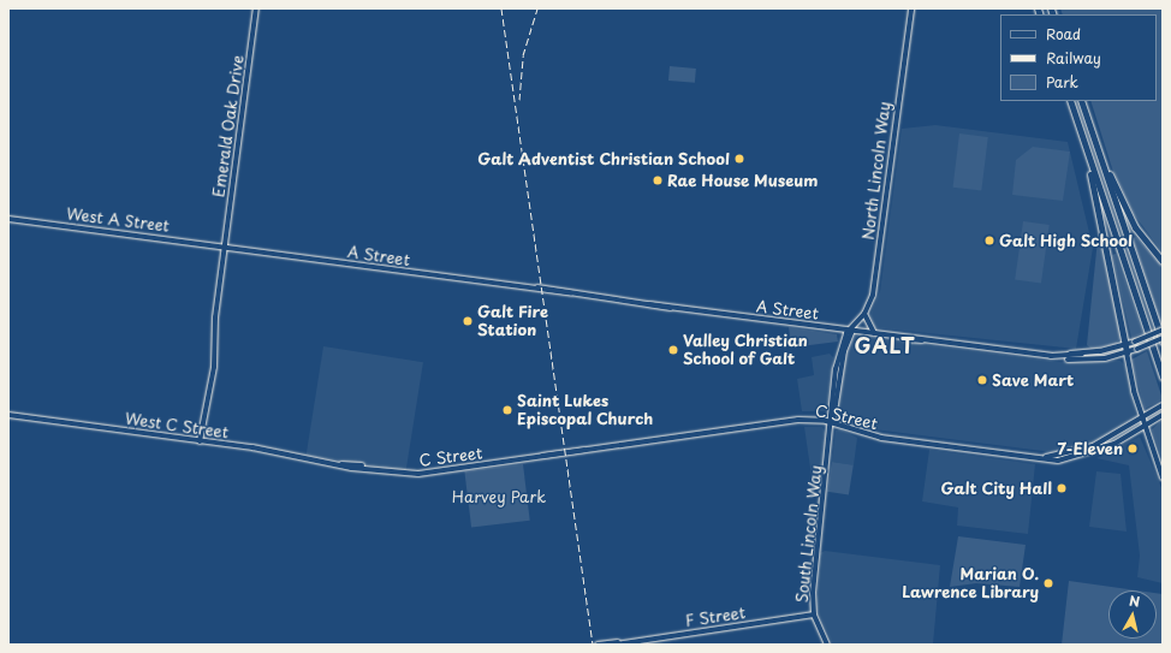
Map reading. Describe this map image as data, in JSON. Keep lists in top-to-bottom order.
{
  "streets": {
    "street": [
      "Emerald Oak Drive",
      "North Lincoln Way",
      "West A Street",
      "A Street",
      "C Street",
      "West C Street",
      "South Lincoln Way",
      "F Street"
    ]
  },
  "crossings": [
    ["Emerald Oak Drive", "West A Street"],
    ["Emerald Oak Drive", "A Street"],
    ["Emerald Oak Drive", "West C Street"],
    ["North Lincoln Way", "A Street"],
    ["North Lincoln Way", "South Lincoln Way"],
    ["West A Street", "A Street"],
    ["A Street", "South Lincoln Way"],
    ["C Street", "West C Street"],
    ["C Street", "South Lincoln Way"],
    ["South Lincoln Way", "F Street"]
  ],
  "districts": ["GALT"],
  "parks": ["Harvey Park"],
  "places": [
    "Galt Adventist Christian School",
    "Rae House Museum",
    "Galt High School",
    "Galt Fire Station",
    "Valley Christian School of Galt",
    "Save Mart",
    "Saint Lukes Episcopal Church",
    "7-Eleven",
    "Galt City Hall",
    "Marian O. Lawrence Library"
  ],
  "legend": ["Road", "Railway", "Park"],
  "north": "top"
}
